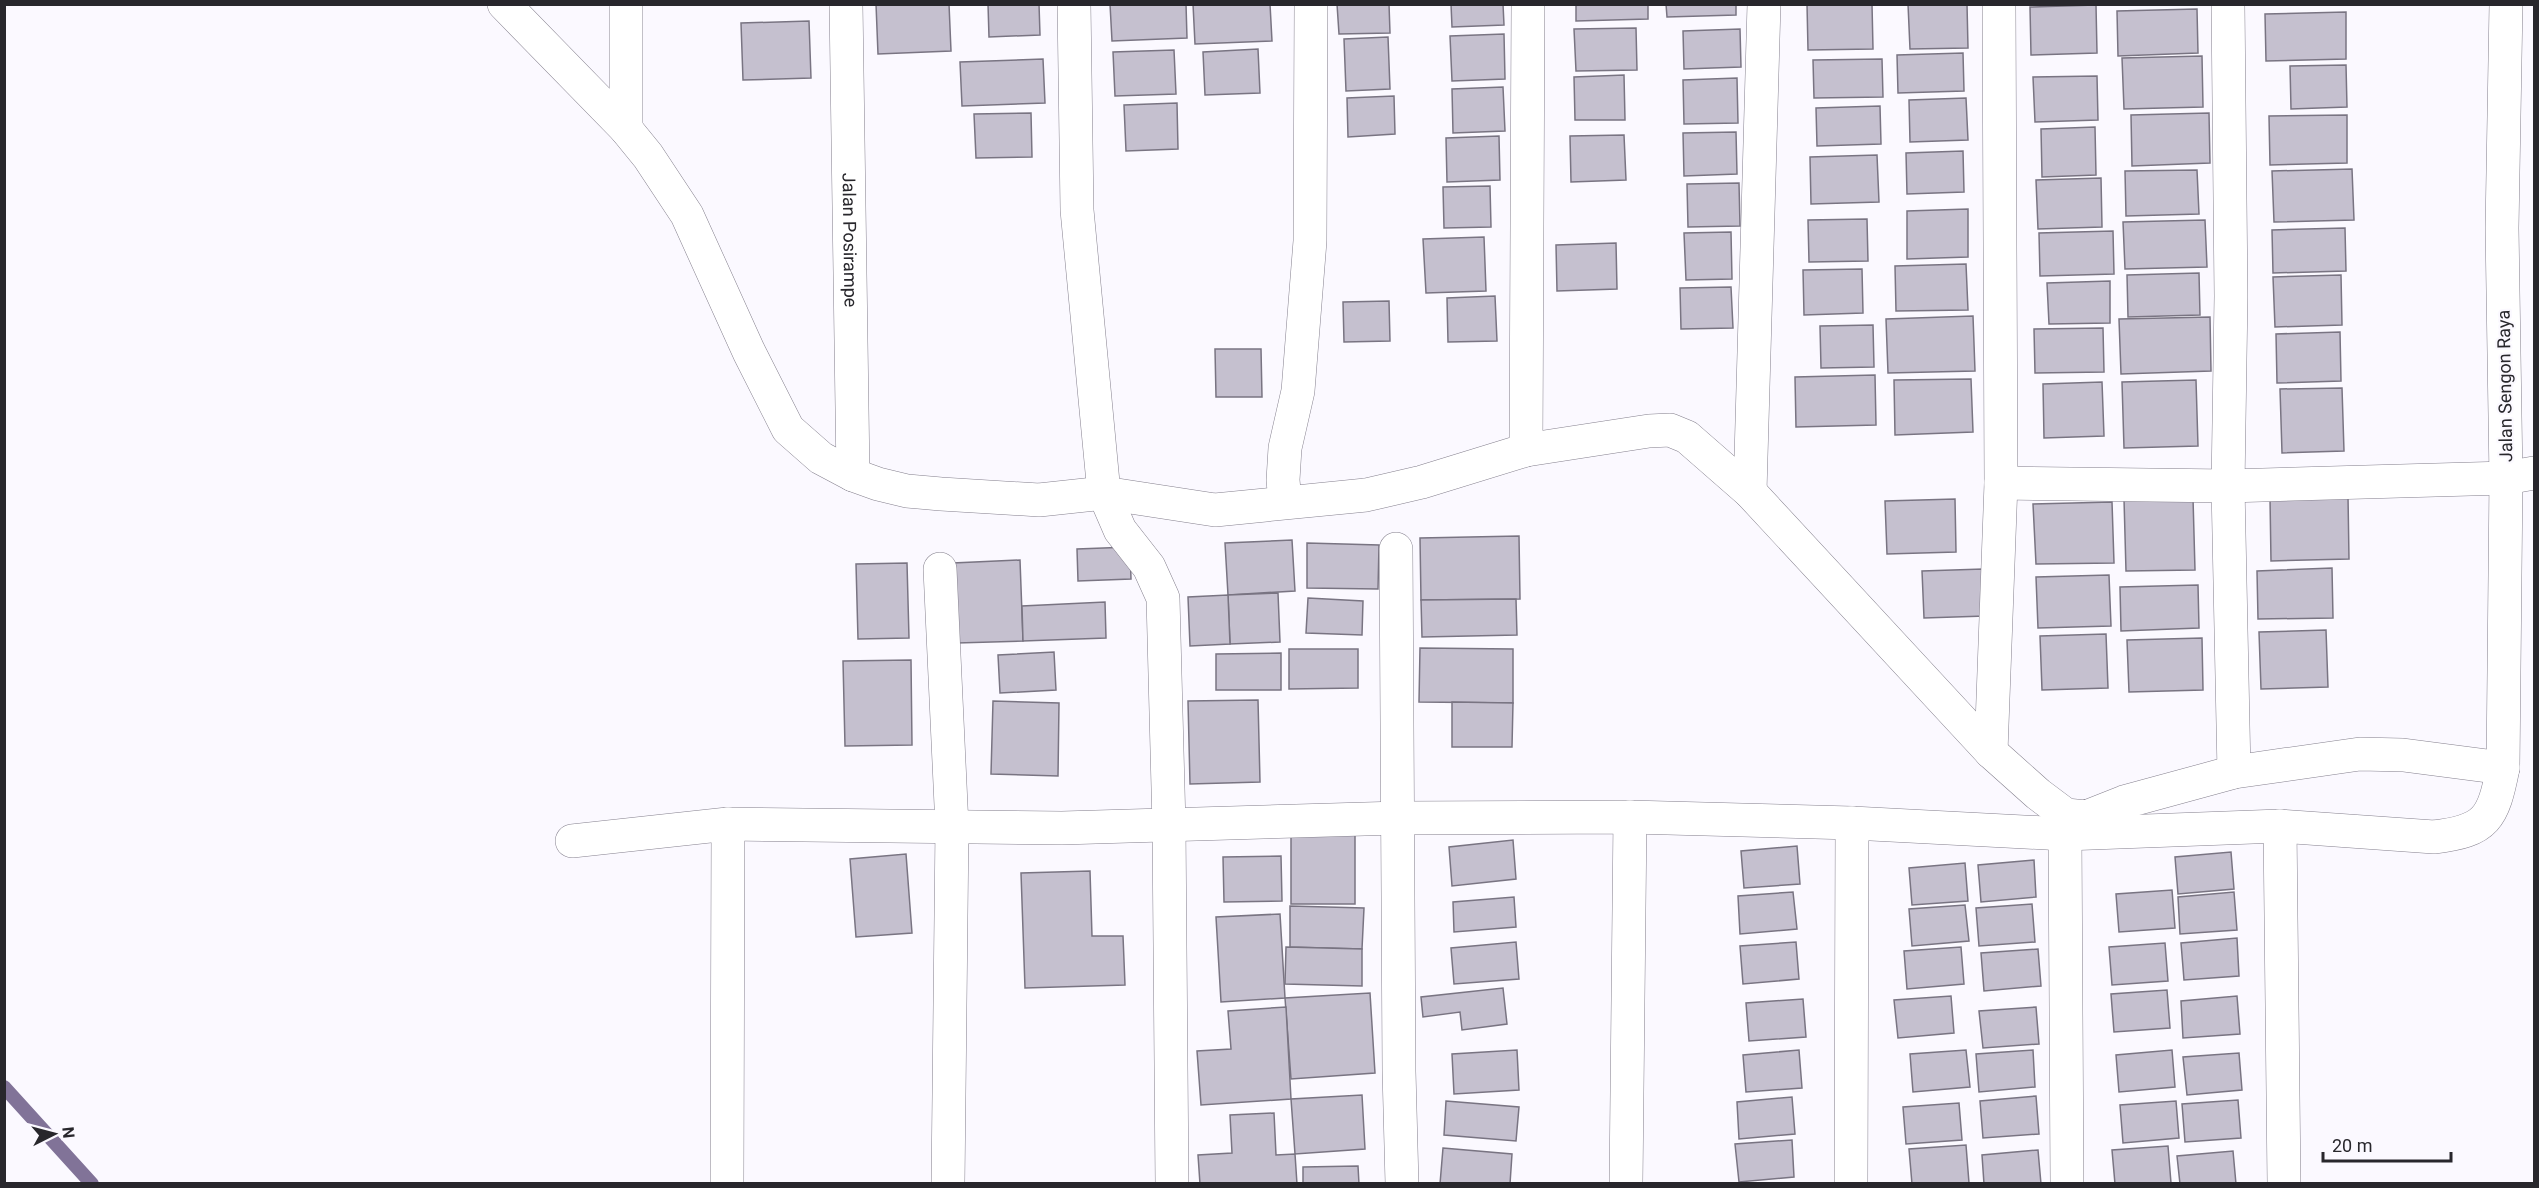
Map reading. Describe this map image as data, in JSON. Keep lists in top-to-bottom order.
{
  "streets": {
    "street": ["Jalan Posirampe", "Jalan Sengon Raya"]
  },
  "scale_bar": "20 m",
  "north": "right"
}
